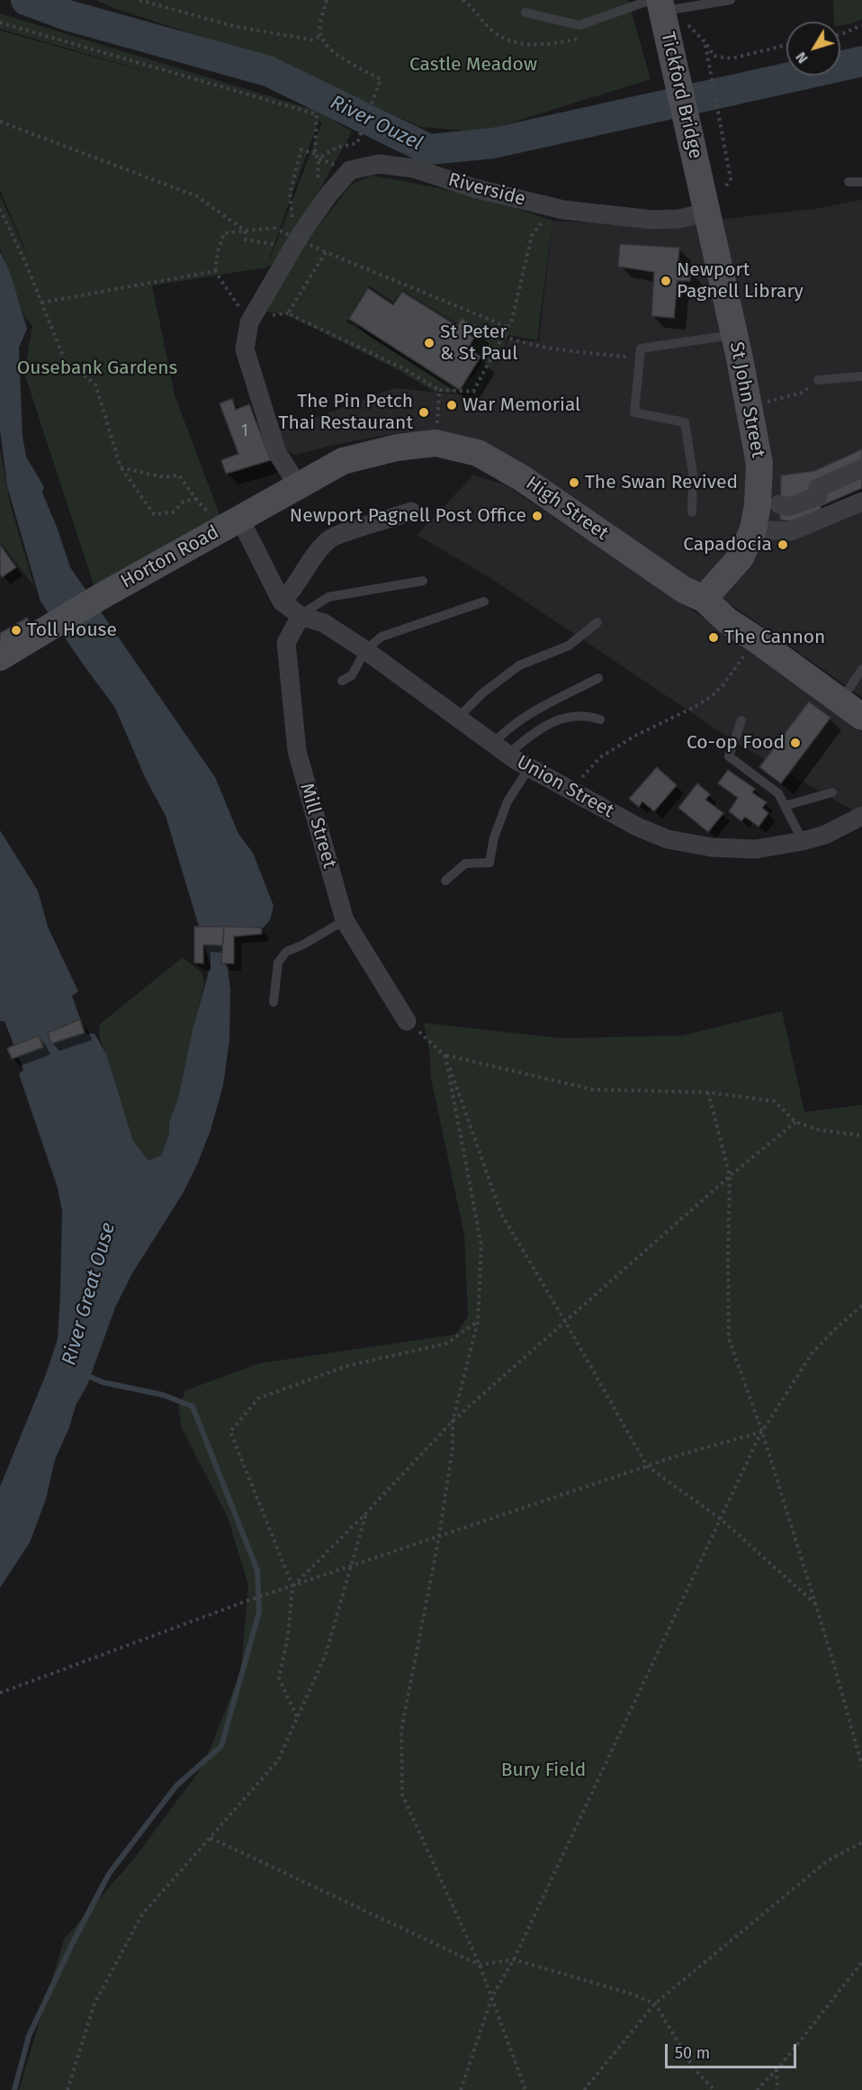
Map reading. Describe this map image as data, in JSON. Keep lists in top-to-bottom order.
{
  "streets": {
    "main road": [
      "Tickford Bridge",
      "St John Street",
      "High Street",
      "Horton Road"
    ],
    "street": ["Riverside", "Union Street", "Mill Street"]
  },
  "crossings": [
    ["Tickford Bridge", "Riverside"],
    ["Tickford Bridge", "St John Street"],
    ["Riverside", "St John Street"],
    ["St John Street", "High Street"],
    ["High Street", "Horton Road"],
    ["Union Street", "Mill Street"]
  ],
  "water": ["River Ouzel", "River Great Ouse"],
  "parks": ["Castle Meadow", "Ousebank Gardens", "Bury Field"],
  "places": [
    "Newport Pagnell Library",
    "St Peter & St Paul",
    "War Memorial",
    "The Pin Petch Thai Restaurant",
    "The Swan Revived",
    "Newport Pagnell Post Office",
    "Capadocia",
    "Toll House",
    "The Cannon",
    "Co-op Food"
  ],
  "house_numbers": ["1"],
  "scale_bar": "50 m",
  "north": "bottom left"
}
